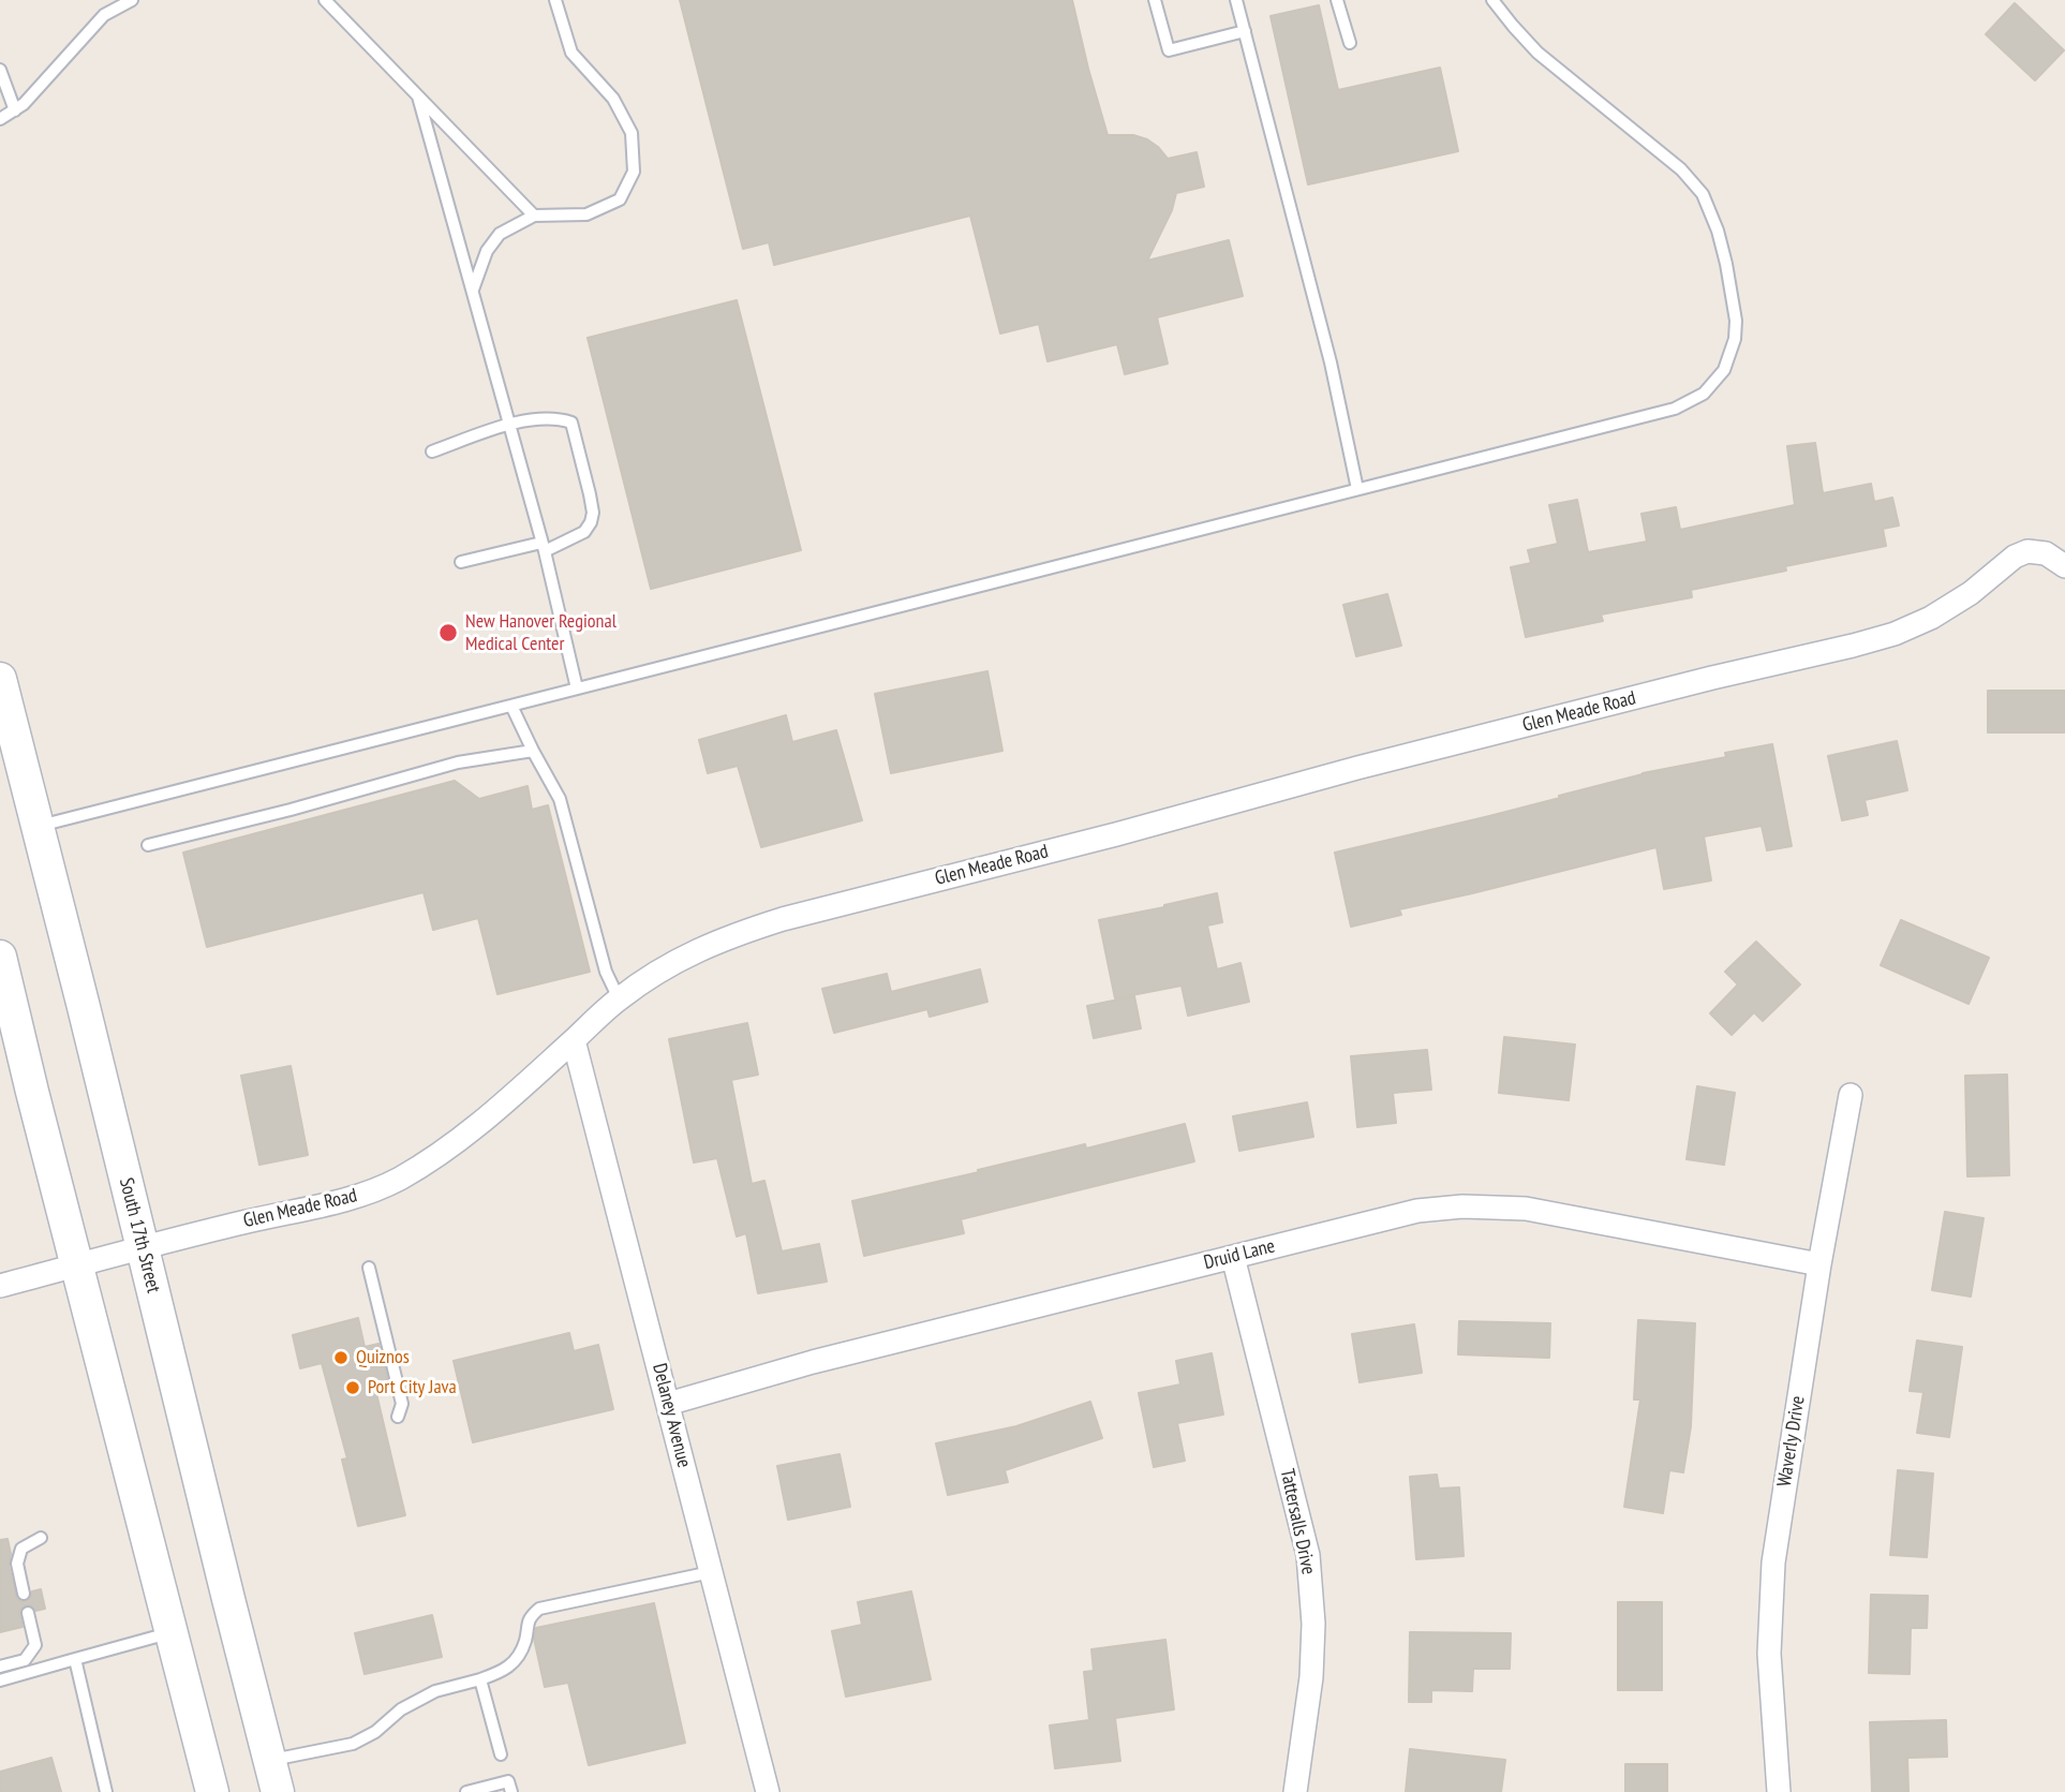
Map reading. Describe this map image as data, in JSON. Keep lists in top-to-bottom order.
{
  "streets": {
    "main road": ["South 17th Street"],
    "street": [
      "Glen Meade Road",
      "Druid Lane",
      "Delaney Avenue",
      "Waverly Drive",
      "Tattersalls Drive"
    ]
  },
  "crossings": [
    ["Glen Meade Road", "South 17th Street"],
    ["Glen Meade Road", "Delaney Avenue"],
    ["Druid Lane", "Delaney Avenue"],
    ["Druid Lane", "Waverly Drive"],
    ["Druid Lane", "Tattersalls Drive"]
  ],
  "places": ["New Hanover Regional Medical Center", "Quiznos", "Port City Java"]
}
